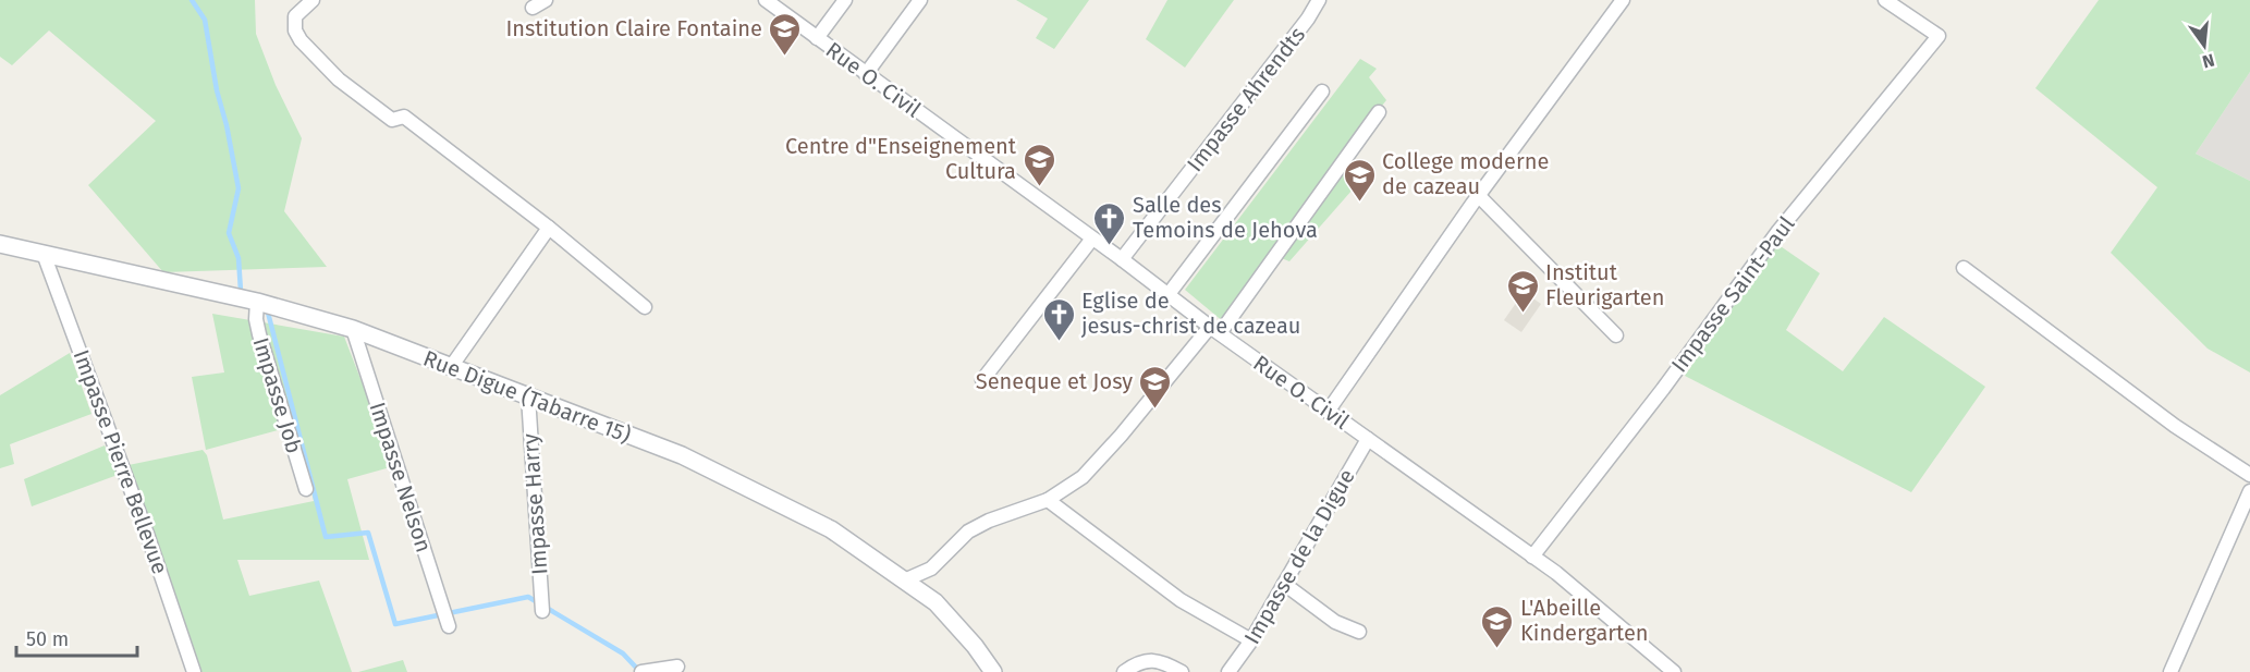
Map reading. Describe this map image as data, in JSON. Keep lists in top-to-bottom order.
{
  "streets": {
    "street": [
      "Rue O. Civil",
      "Impasse Ahrendts",
      "Impasse Saint-Paul",
      "Impasse Job",
      "Rue Digue (Tabarre 15)",
      "Impasse Pierre Bellevue",
      "Impasse Nelson",
      "Impasse Harry",
      "Impasse de la Digue"
    ]
  },
  "crossings": [
    ["Rue O. Civil", "Impasse Ahrendts"],
    ["Rue O. Civil", "Impasse Saint-Paul"],
    ["Rue O. Civil", "Impasse de la Digue"],
    ["Impasse Job", "Rue Digue (Tabarre 15)"],
    ["Rue Digue (Tabarre 15)", "Impasse Pierre Bellevue"],
    ["Rue Digue (Tabarre 15)", "Impasse Nelson"],
    ["Rue Digue (Tabarre 15)", "Impasse Harry"]
  ],
  "places": {
    "school or university": [
      "Institution Claire Fontaine",
      "Centre d\"Enseignement Cultura",
      "College moderne de cazeau",
      "Institut Fleurigarten",
      "Seneque et Josy",
      "L'Abeille Kindergarten"
    ],
    "church": ["Salle des Temoins de Jehova", "Eglise de jesus-christ de cazeau"]
  },
  "scale_bar": "50 m",
  "north": "bottom"
}
